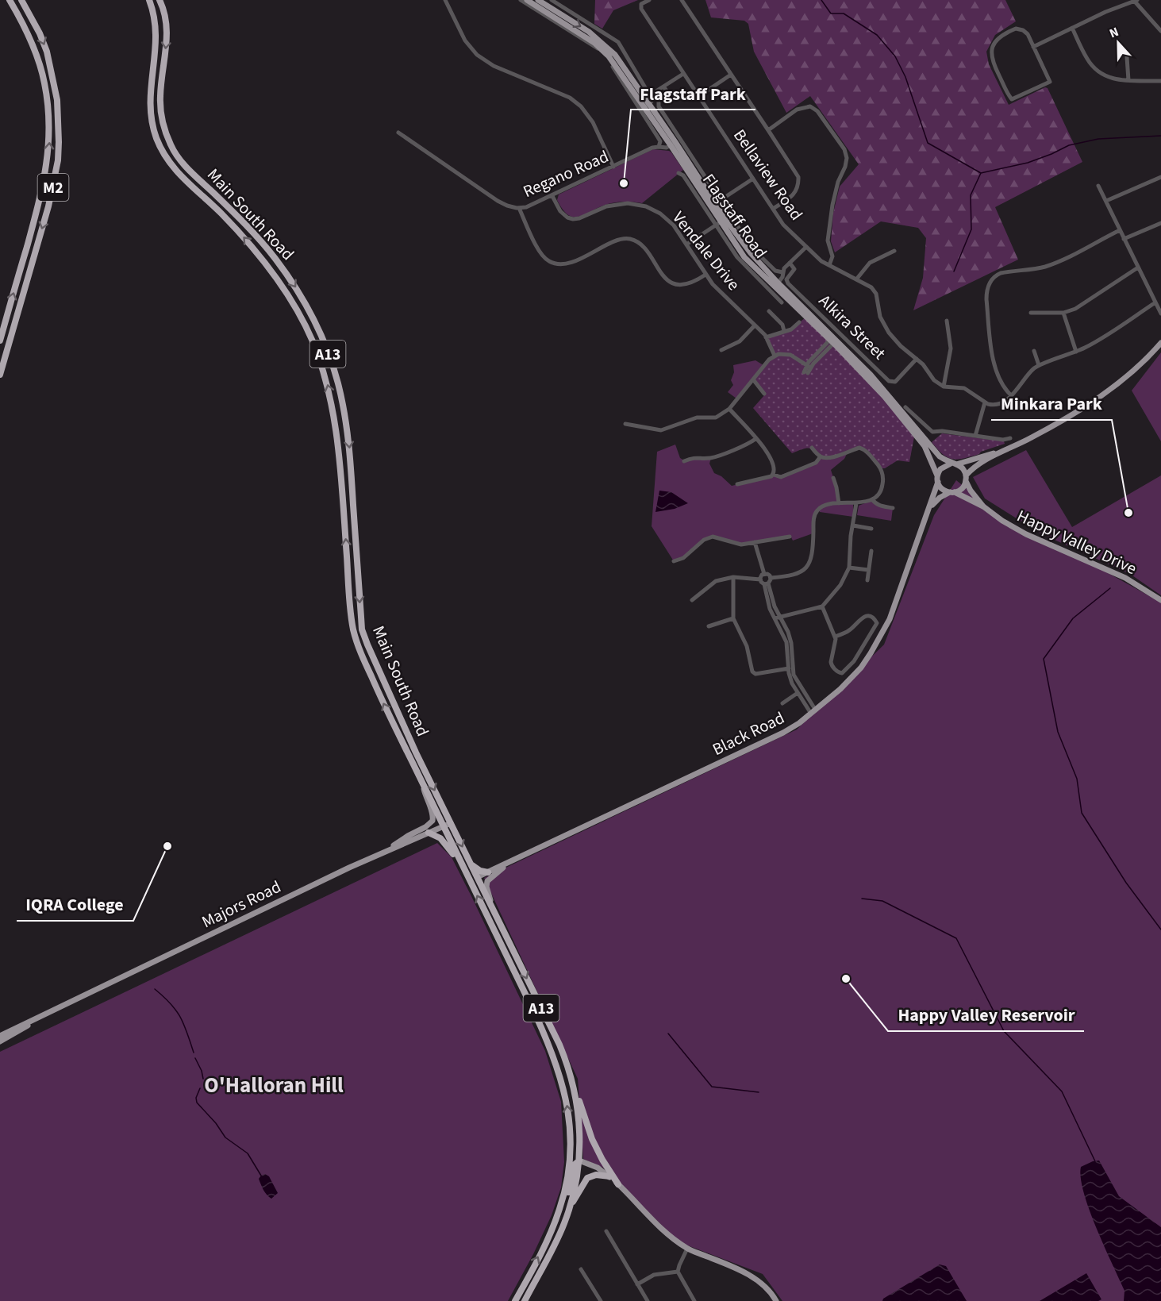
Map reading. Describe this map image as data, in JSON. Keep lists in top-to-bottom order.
{
  "streets": {
    "highway": ["M2", "Main South Road", "A13"],
    "main road": [
      "Flagstaff Road",
      "Happy Valley Drive",
      "Black Road",
      "Majors Road"
    ],
    "street": [
      "Regano Road",
      "Bellaview Road",
      "Vendale Drive",
      "Alkira Street"
    ]
  },
  "crossings": [
    ["Regano Road", "Flagstaff Road"],
    ["Regano Road", "Vendale Drive"],
    ["Bellaview Road", "Alkira Street"],
    ["Main South Road", "A13"],
    ["Main South Road", "Black Road"],
    ["Main South Road", "Majors Road"],
    ["Flagstaff Road", "Happy Valley Drive"],
    ["Flagstaff Road", "Black Road"],
    ["A13", "Black Road"],
    ["A13", "Majors Road"],
    ["Happy Valley Drive", "Black Road"]
  ],
  "districts": ["O'Halloran Hill"],
  "places": [
    "Flagstaff Park",
    "Minkara Park",
    "IQRA College",
    "Happy Valley Reservoir"
  ],
  "north": "top"
}
